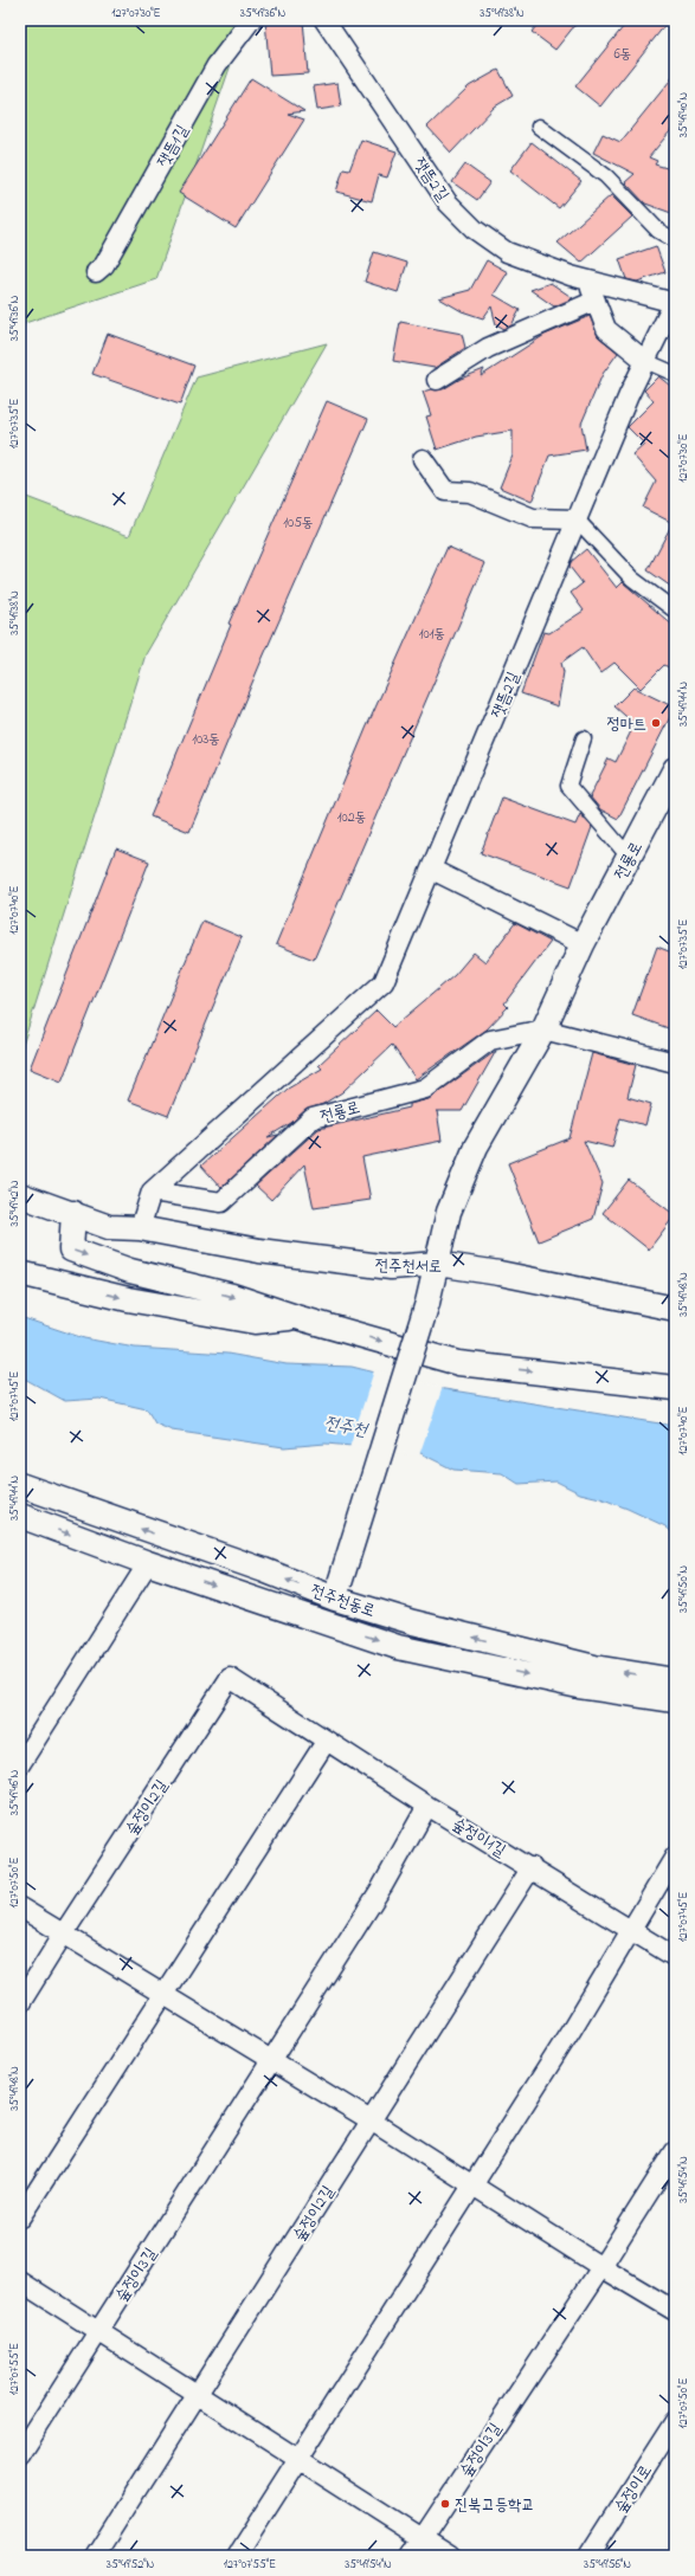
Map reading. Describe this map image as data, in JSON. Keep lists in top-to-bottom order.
{
  "streets": {
    "street": [
      "잿뜸1길",
      "잿뜸2길",
      "전룡로",
      "전주천서로",
      "전주천동로",
      "숲정이2길",
      "숲정이1길",
      "숲정이3길",
      "숲정이로"
    ]
  },
  "crossings": [
    ["전룡로", "전주천서로"],
    ["전룡로", "전주천동로"],
    ["숲정이2길", "숲정이1길"]
  ],
  "water": ["전주천"],
  "places": ["정마트", "진북고등학교"],
  "house_numbers": [
    "6동",
    "105동",
    "101동",
    "103동",
    "102동"
  ],
  "coordinates": [
    "127°07'30\"E",
    "35°49'36\"N",
    "35°49'38\"N",
    "35°49'40\"N",
    "127°07'35\"E",
    "35°49'44\"N",
    "127°07'40\"E",
    "35°49'42\"N",
    "35°49'48\"N",
    "127°07'45\"E",
    "35°49'50\"N",
    "35°49'46\"N",
    "127°07'50\"E",
    "35°49'54\"N",
    "127°07'55\"E",
    "35°49'52\"N",
    "35°49'56\"N"
  ]
}
